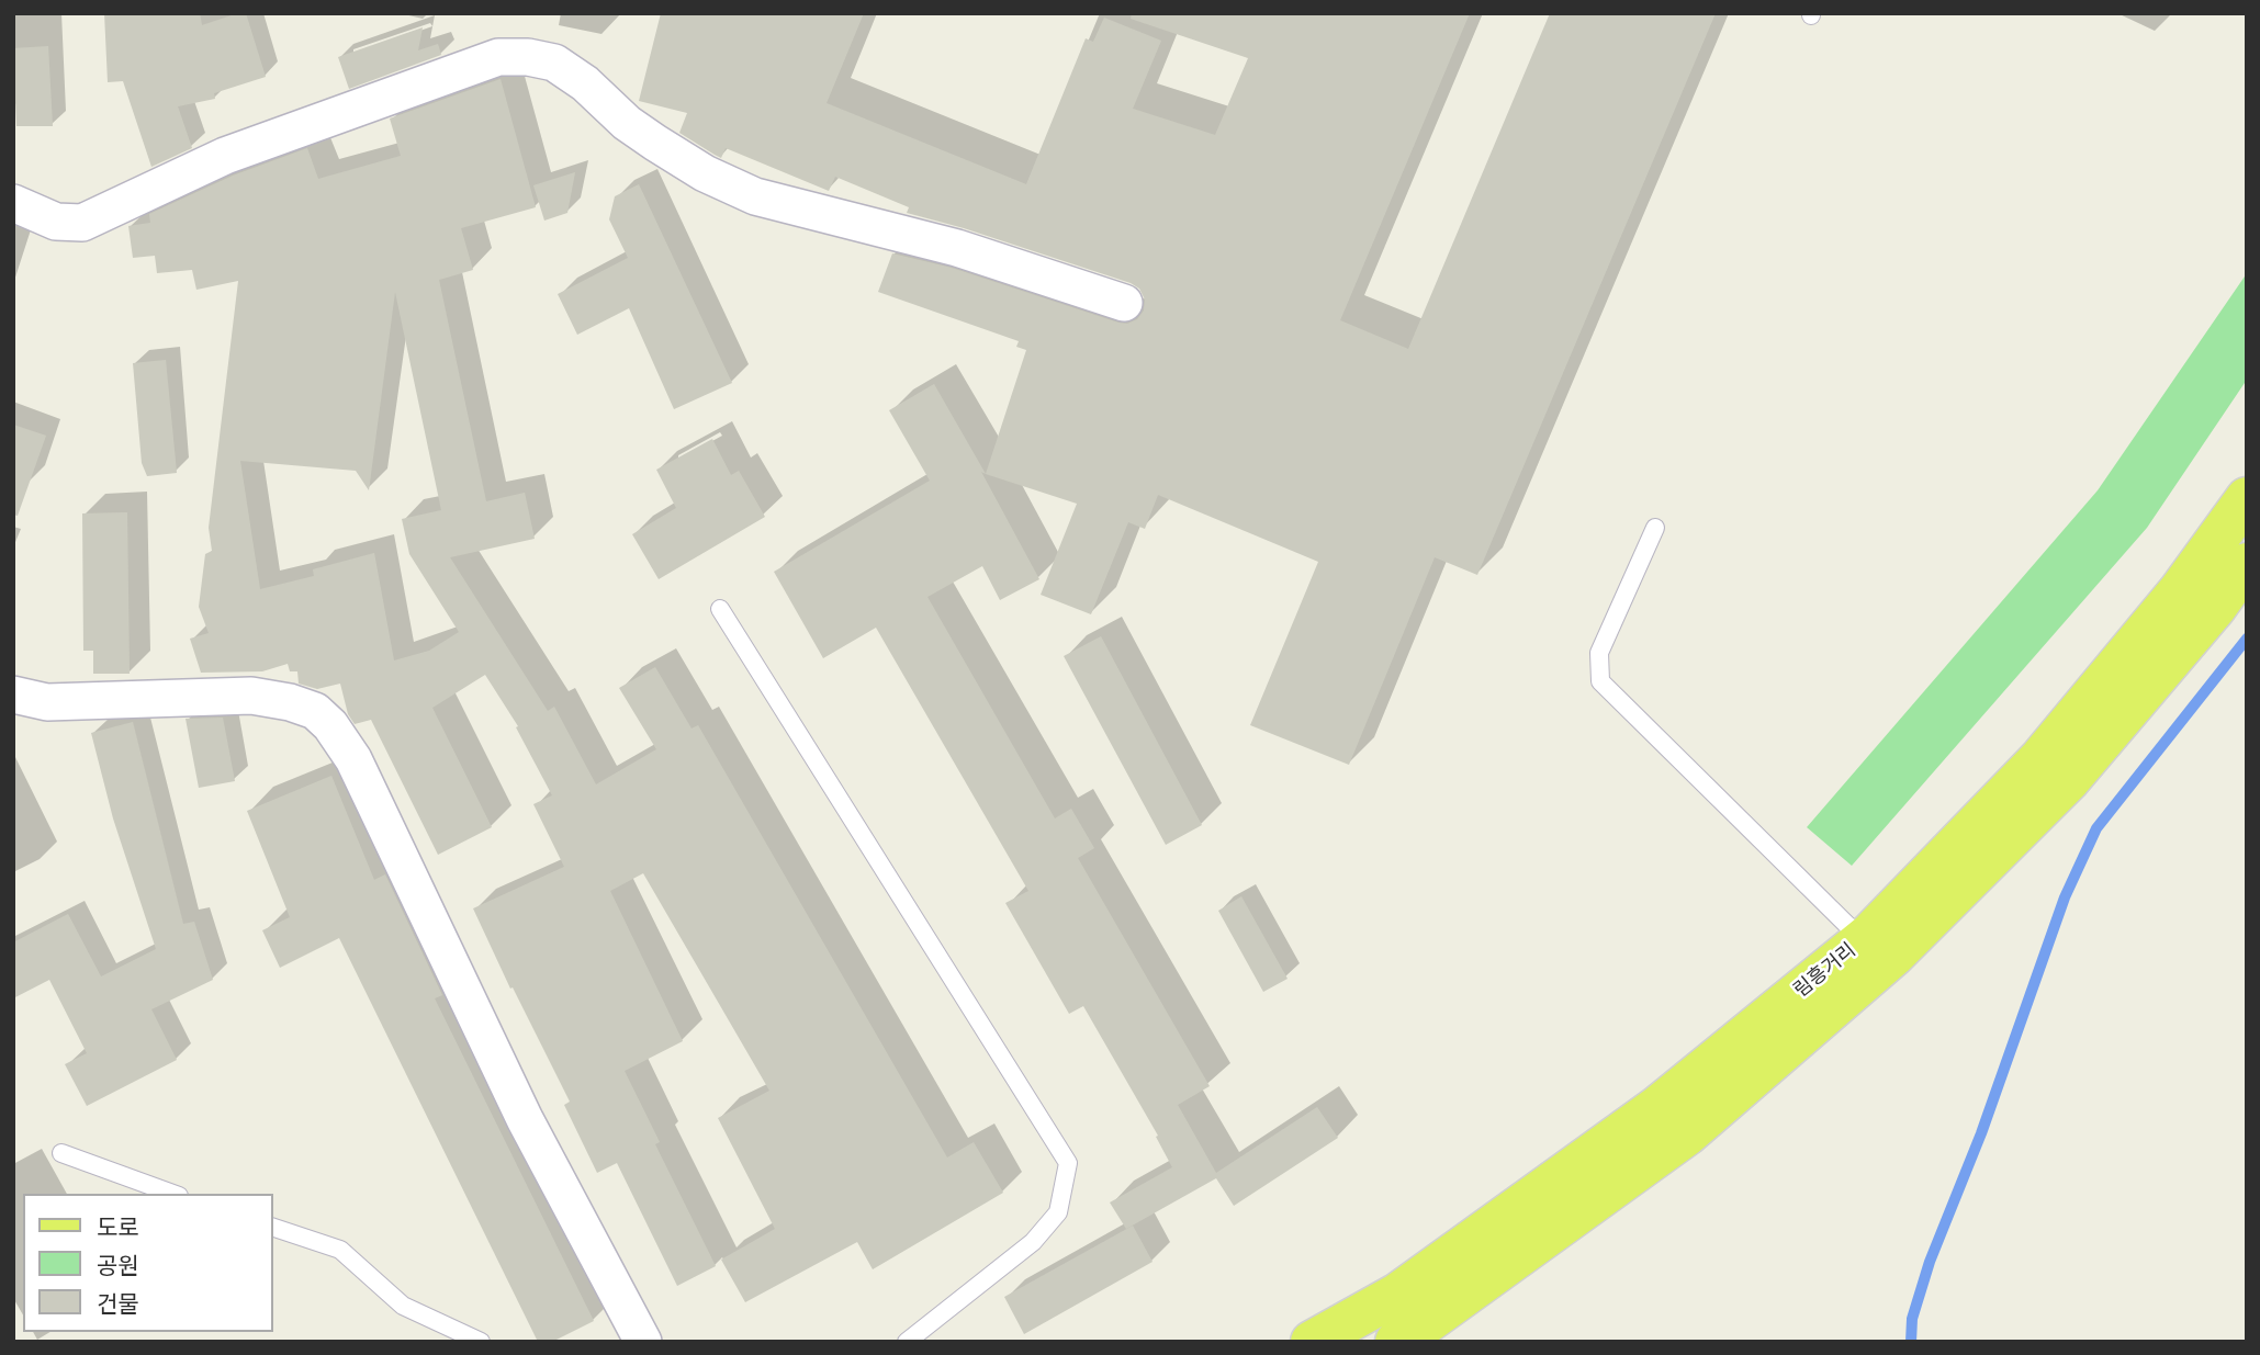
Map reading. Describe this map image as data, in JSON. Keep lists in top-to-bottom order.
{
  "streets": {
    "main road": ["림흥거리"]
  },
  "legend": ["도로", "공원", "건물"]
}
